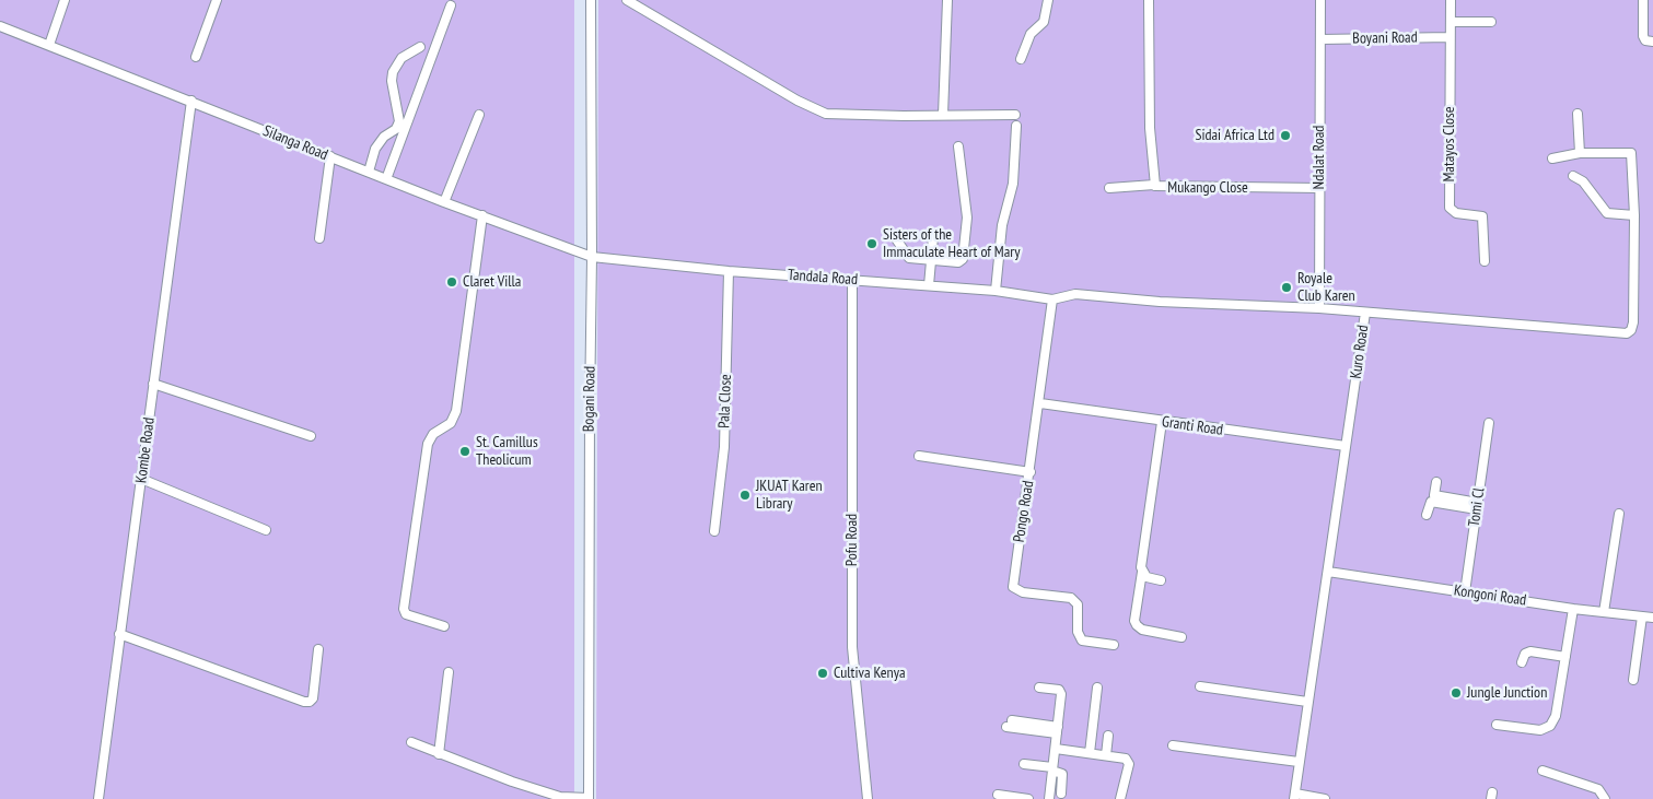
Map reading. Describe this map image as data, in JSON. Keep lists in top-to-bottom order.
{
  "streets": {
    "street": [
      "Boyani Road",
      "Silanga Road",
      "Matayos Close",
      "Ndalat Road",
      "Mukango Close",
      "Tandala Road",
      "Kuro Road",
      "Bogani Road",
      "Pala Close",
      "Granti Road",
      "Kombe Road",
      "Tomi Cl",
      "Pongo Road",
      "Pofu Road",
      "Kongoni Road"
    ]
  },
  "crossings": [
    ["Boyani Road", "Matayos Close"],
    ["Boyani Road", "Ndalat Road"],
    ["Silanga Road", "Tandala Road"],
    ["Silanga Road", "Bogani Road"],
    ["Silanga Road", "Kombe Road"],
    ["Ndalat Road", "Mukango Close"],
    ["Ndalat Road", "Tandala Road"],
    ["Tandala Road", "Kuro Road"],
    ["Tandala Road", "Bogani Road"],
    ["Tandala Road", "Pala Close"],
    ["Tandala Road", "Pongo Road"],
    ["Tandala Road", "Pofu Road"],
    ["Kuro Road", "Granti Road"],
    ["Kuro Road", "Kongoni Road"],
    ["Granti Road", "Pongo Road"],
    ["Tomi Cl", "Kongoni Road"]
  ],
  "places": [
    "Sidai Africa Ltd",
    "Sisters of the Immaculate Heart of Mary",
    "Claret Villa",
    "Royale Club Karen",
    "St. Camillus Theolicum",
    "JKUAT Karen Library",
    "Cultiva Kenya",
    "Jungle Junction"
  ]
}
